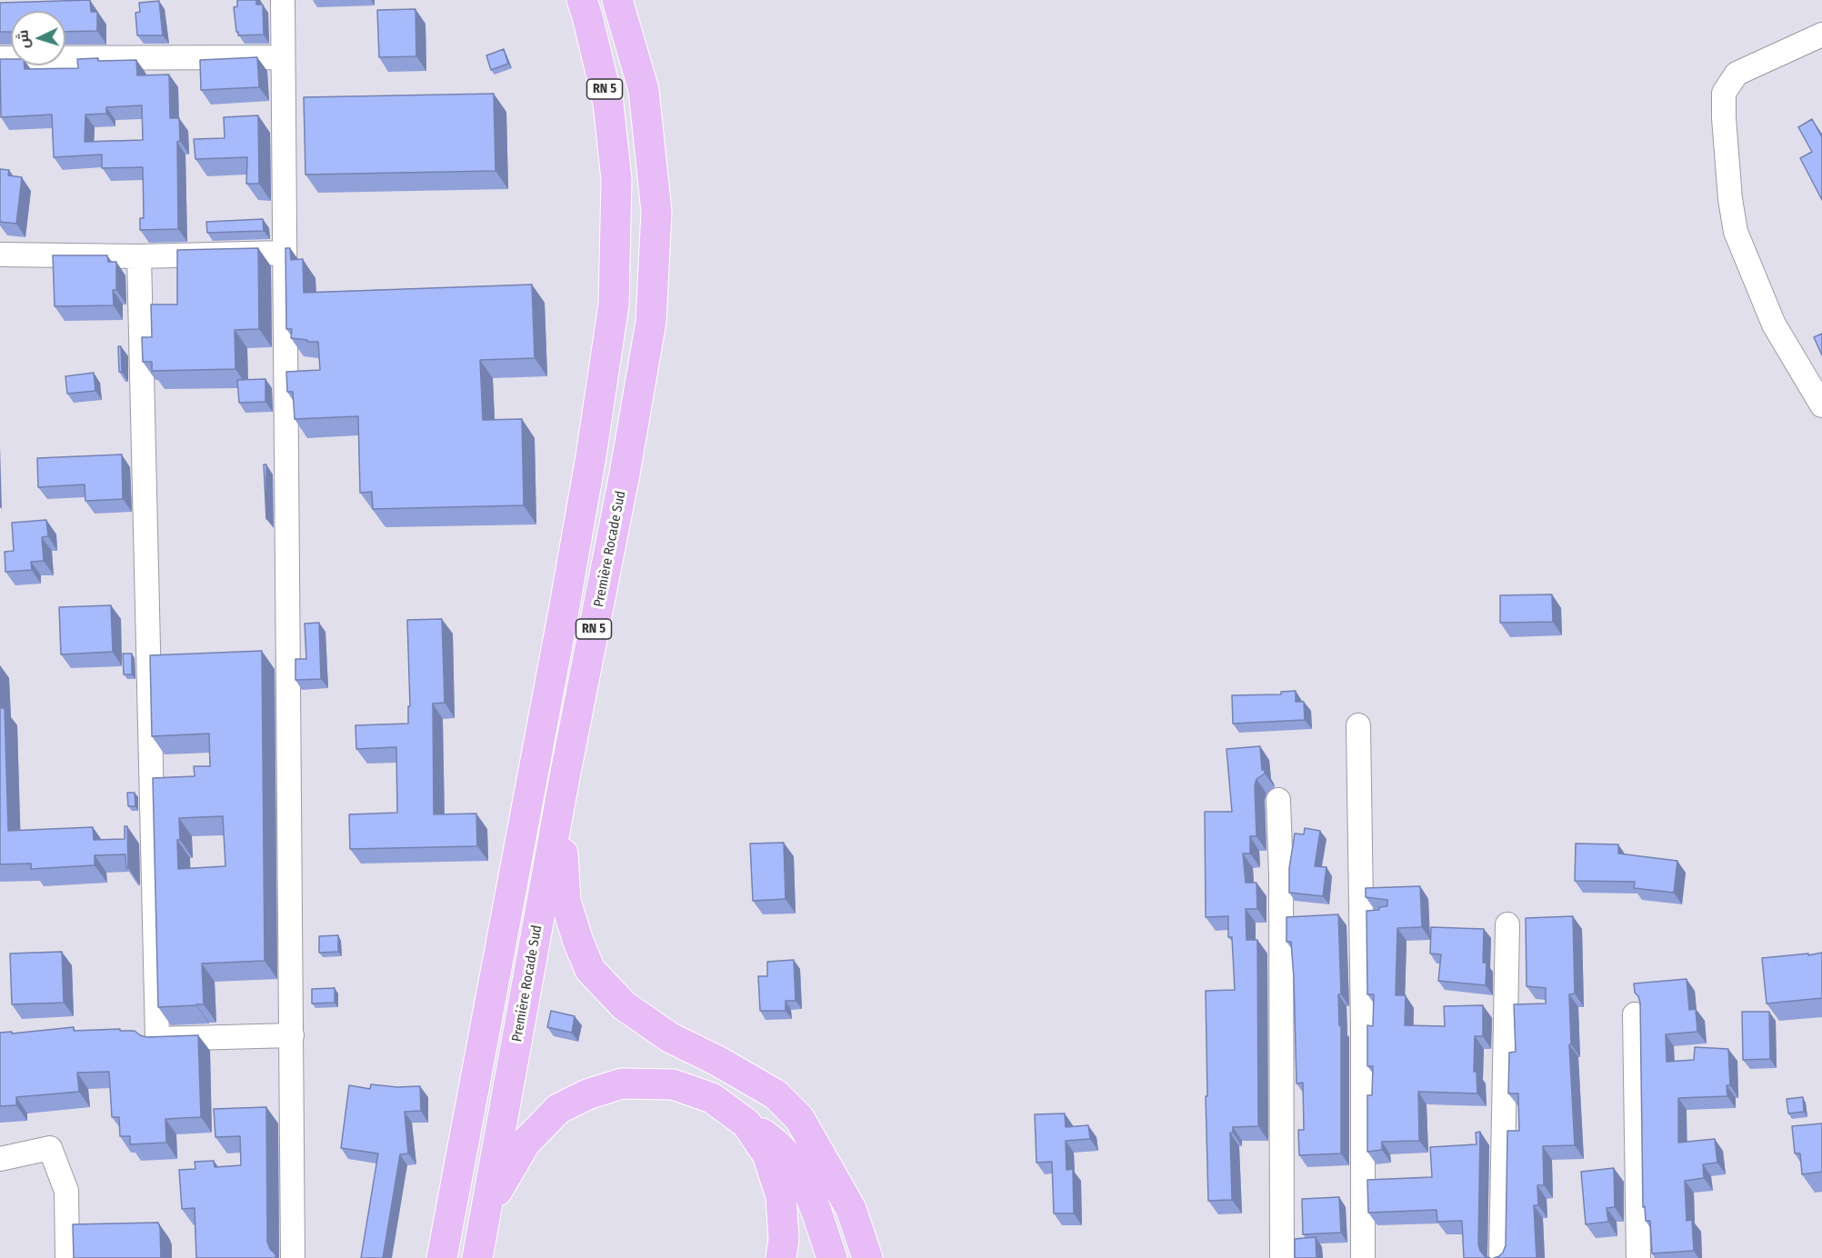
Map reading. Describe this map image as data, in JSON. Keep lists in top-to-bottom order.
{
  "streets": {
    "highway": ["RN 5", "Première Rocade Sud"]
  },
  "north": "left"
}
